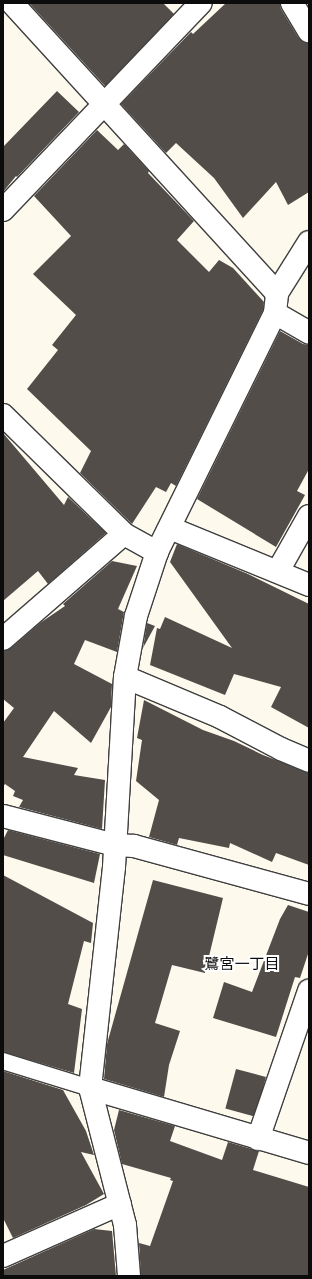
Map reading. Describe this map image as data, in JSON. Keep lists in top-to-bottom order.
{
  "districts": ["鷺宮一丁目"]
}
